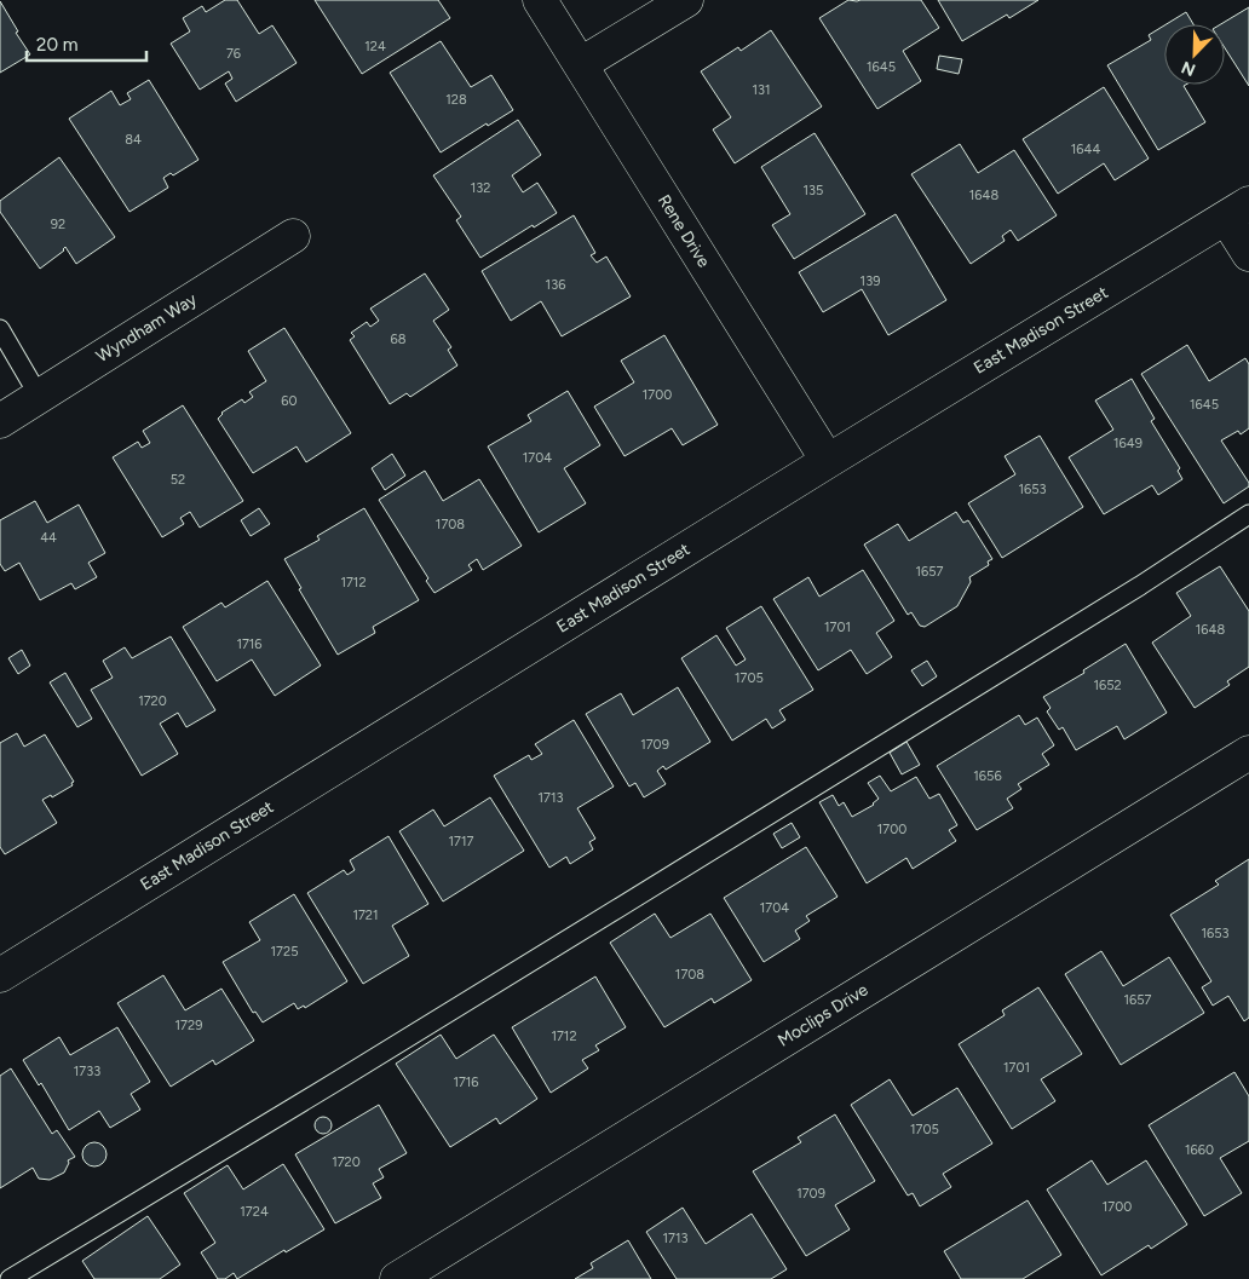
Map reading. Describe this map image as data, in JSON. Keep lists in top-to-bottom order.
{
  "streets": {
    "street": [
      "Rene Drive",
      "Wyndham Way",
      "East Madison Street",
      "Moclips Drive"
    ]
  },
  "crossings": [
    ["Rene Drive", "East Madison Street"]
  ],
  "house_numbers": [
    "124",
    "76",
    "1645",
    "131",
    "128",
    "84",
    "1644",
    "132",
    "135",
    "1648",
    "92",
    "139",
    "136",
    "68",
    "1700",
    "60",
    "1645",
    "1649",
    "1704",
    "52",
    "1653",
    "1708",
    "44",
    "1657",
    "1712",
    "1701",
    "1648",
    "1716",
    "1705",
    "1652",
    "1720",
    "1709",
    "1656",
    "1713",
    "1700",
    "1717",
    "1704",
    "1721",
    "1653",
    "1725",
    "1708",
    "1657",
    "1729",
    "1712",
    "1701",
    "1733",
    "1716",
    "1705",
    "1660",
    "1720",
    "1709",
    "1700",
    "1724",
    "1713"
  ],
  "scale_bar": "20 m",
  "north": "bottom left"
}
